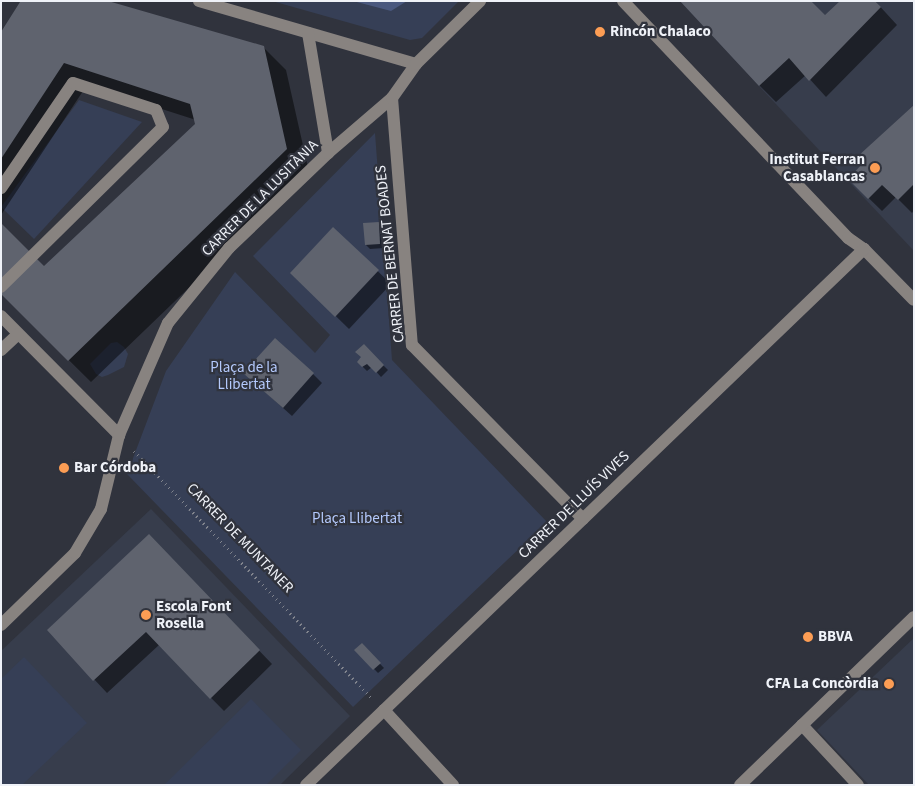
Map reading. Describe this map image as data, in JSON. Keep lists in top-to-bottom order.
{
  "streets": {
    "street": ["CARRER DE LA LUSITÀNIA", "CARRER DE BERNAT BOADES", "CARRER DE LLUÍS VIVES"],
    "path": ["CARRER DE MUNTANER"]
  },
  "crossings": [
    ["CARRER DE LA LUSITÀNIA", "CARRER DE BERNAT BOADES"],
    ["CARRER DE LA LUSITÀNIA", "CARRER DE MUNTANER"],
    ["CARRER DE BERNAT BOADES", "CARRER DE LLUÍS VIVES"],
    ["CARRER DE LLUÍS VIVES", "CARRER DE MUNTANER"]
  ],
  "parks": ["Plaça de la Llibertat", "Plaça Llibertat"],
  "places": [
    "Rincón Chalaco",
    "Institut Ferran Casablancas",
    "Bar Córdoba",
    "Escola Font Rosella",
    "BBVA",
    "CFA La Concòrdia"
  ]
}
